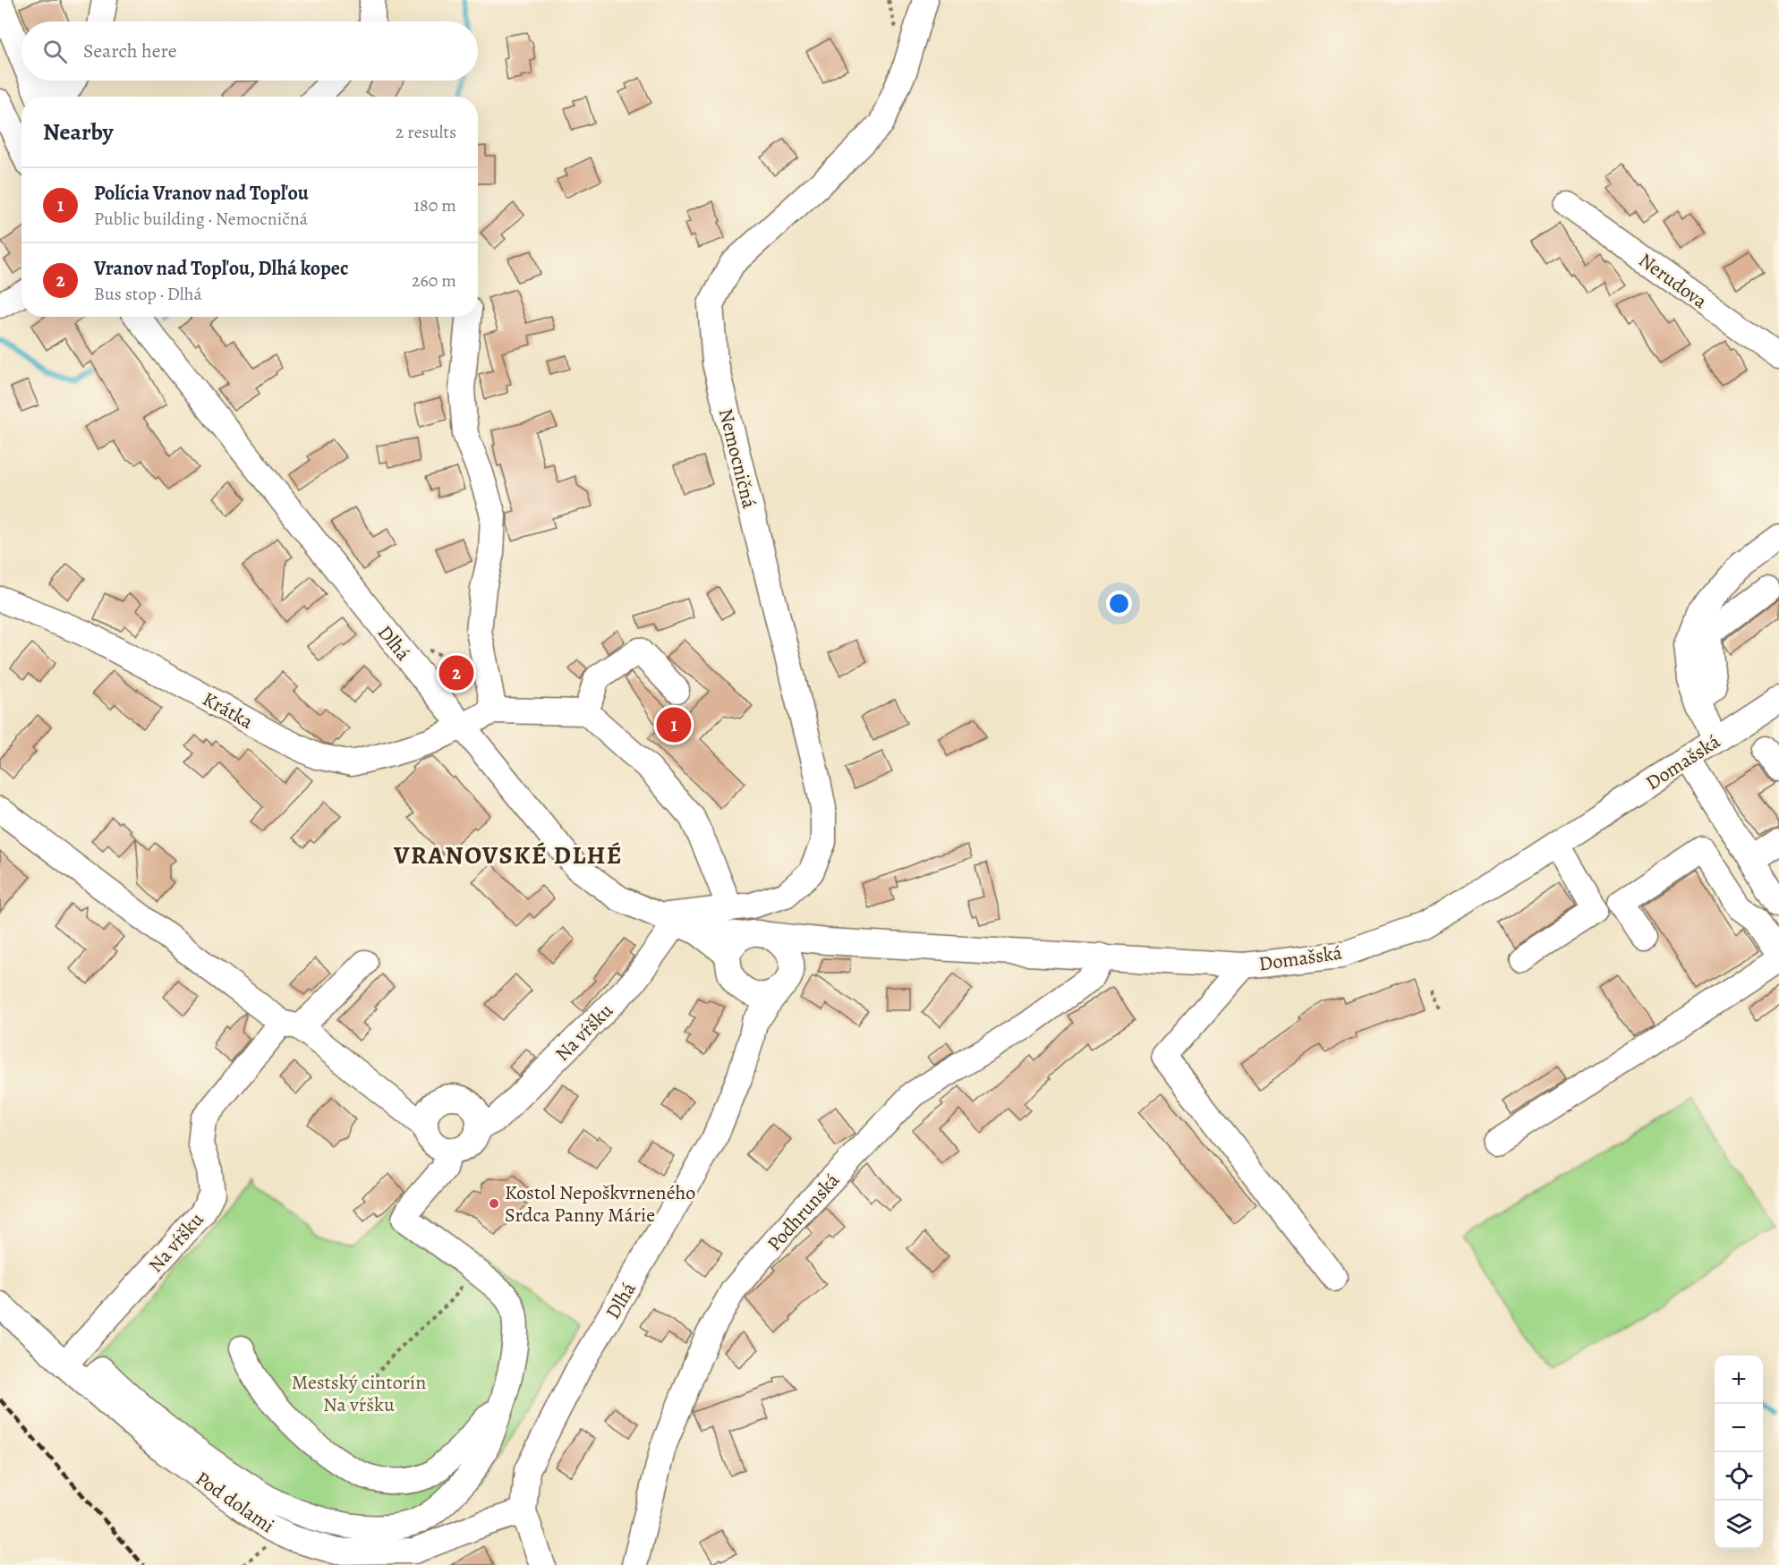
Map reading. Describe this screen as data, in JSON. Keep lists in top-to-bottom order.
{
  "streets": {
    "street": [
      "Nerudova",
      "Nemocničná",
      "Dlhá",
      "Krátka",
      "Domašská",
      "Na vŕšku",
      "Podhrunská",
      "Pod dolami"
    ]
  },
  "crossings": [
    ["Nemocničná", "Dlhá"],
    ["Nemocničná", "Domašská"],
    ["Nemocničná", "Na vŕšku"],
    ["Dlhá", "Krátka"],
    ["Dlhá", "Domašská"],
    ["Dlhá", "Na vŕšku"],
    ["Dlhá", "Pod dolami"],
    ["Domašská", "Na vŕšku"],
    ["Domašská", "Podhrunská"],
    ["Na vŕšku", "Pod dolami"]
  ],
  "districts": ["VRANOVSKÉ DLHÉ"],
  "parks": ["Mestský cintorín Na vŕšku"],
  "places": ["Kostol Nepoškvrneného Srdca Panny Márie"],
  "page": {
    "search": "Search here",
    "heading": ["Nearby", "2 results"],
    "list": [
      {
        "mark": "1",
        "name": "Polícia Vranov nad Topľou",
        "note": "Public building · Nemocničná",
        "value": "180 m"
      },
      {
        "mark": "2",
        "name": "Vranov nad Topľou, Dlhá kopec",
        "note": "Bus stop · Dlhá",
        "value": "260 m"
      }
    ],
    "pins": ["2", "1"],
    "map_buttons": ["+", "−"]
  }
}
